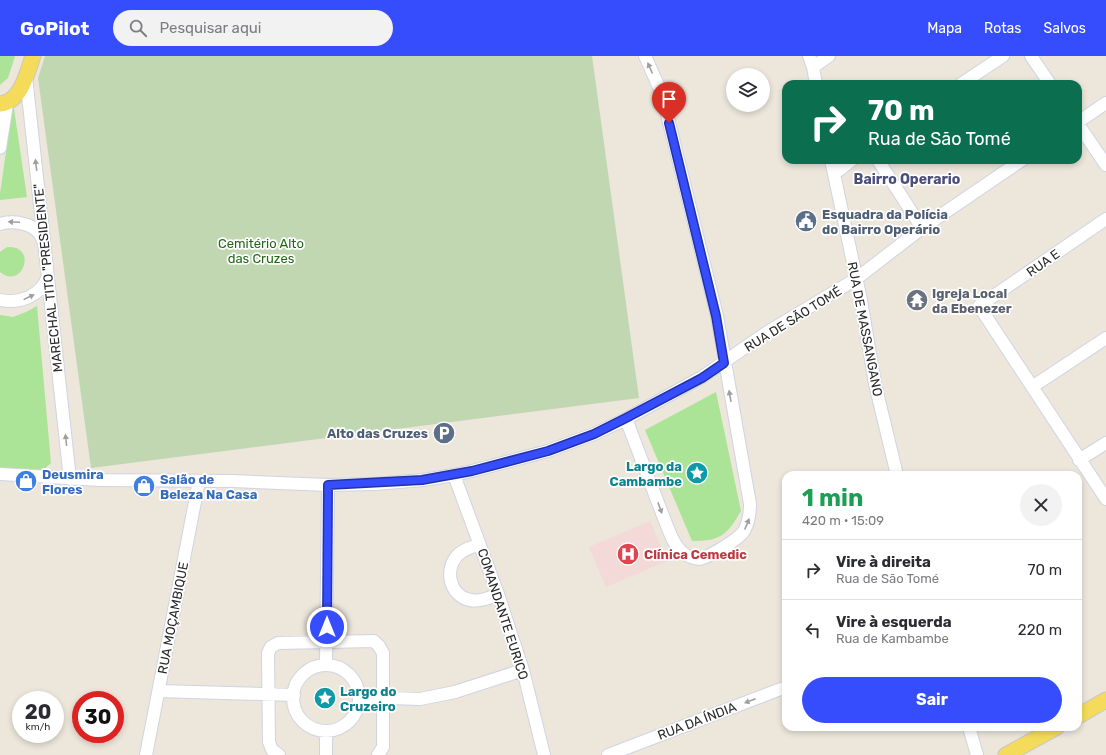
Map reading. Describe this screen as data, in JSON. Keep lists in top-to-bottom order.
{
  "streets": {
    "street": [
      "RUA E",
      "MARECHAL TITO \"PRESIDENTE\"",
      "RUA DE SÃO TOMÉ",
      "RUA DE MASSANGANO",
      "COMANDANTE EURICO",
      "RUA MOÇAMBIQUE",
      "RUA DA ÍNDIA"
    ]
  },
  "crossings": [
    ["MARECHAL TITO \"PRESIDENTE\"", "RUA DE SÃO TOMÉ"],
    ["RUA DE SÃO TOMÉ", "RUA DE MASSANGANO"],
    ["RUA DE SÃO TOMÉ", "COMANDANTE EURICO"],
    ["RUA DE SÃO TOMÉ", "RUA MOÇAMBIQUE"]
  ],
  "one_way": ["MARECHAL TITO \"PRESIDENTE\"", "RUA DA ÍNDIA"],
  "districts": ["Bairro Operario"],
  "parks": ["Cemitério Alto das Cruzes"],
  "places": {
    "public building": ["Esquadra da Polícia do Bairro Operário"],
    "temple": ["Igreja Local da Ebenezer"],
    "parking": ["Alto das Cruzes"],
    "place": ["Largo da Cambambe", "Largo do Cruzeiro"],
    "shop": ["Deusmira Flores", "Salão de Beleza Na Casa"],
    "hospital": ["Clínica Cemedic"]
  },
  "page": {
    "header": "GoPilot",
    "search": "Pesquisar aqui",
    "nav": ["Mapa", "Rotas", "Salvos"],
    "turn": ["70 m", "Rua de São Tomé"],
    "heading": ["1 min", "420 m · 15:09"],
    "list": [
      {
        "name": "Vire à direita",
        "note": "Rua de São Tomé",
        "value": "70 m"
      },
      {
        "name": "Vire à esquerda",
        "note": "Rua de Kambambe",
        "value": "220 m"
      }
    ],
    "buttons": "Sair",
    "speed": "20 km/h",
    "limit": "30"
  }
}
